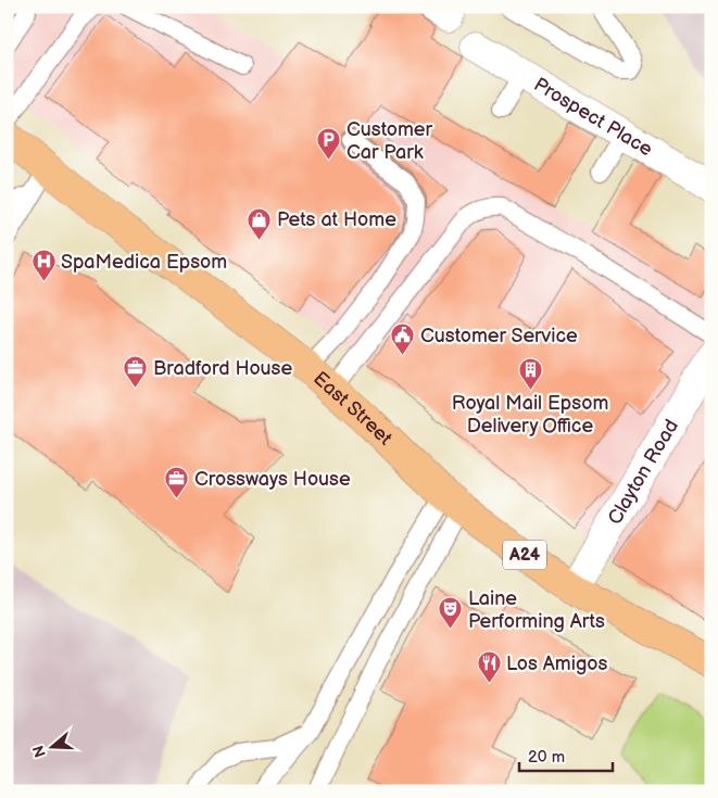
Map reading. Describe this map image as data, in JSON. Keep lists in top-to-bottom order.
{
  "streets": {
    "highway": ["East Street", "A24"],
    "street": ["Prospect Place", "Clayton Road"]
  },
  "crossings": [
    ["East Street", "Clayton Road"]
  ],
  "places": {
    "parking": ["Customer Car Park"],
    "shop": ["Pets at Home"],
    "hospital": ["SpaMedica Epsom"],
    "public building": ["Customer Service"],
    "office": ["Bradford House", "Crossways House"],
    "building": ["Royal Mail Epsom Delivery Office"],
    "theatre": ["Laine Performing Arts"],
    "restaurant": ["Los Amigos"]
  },
  "scale_bar": "20 m",
  "north": "left"
}
